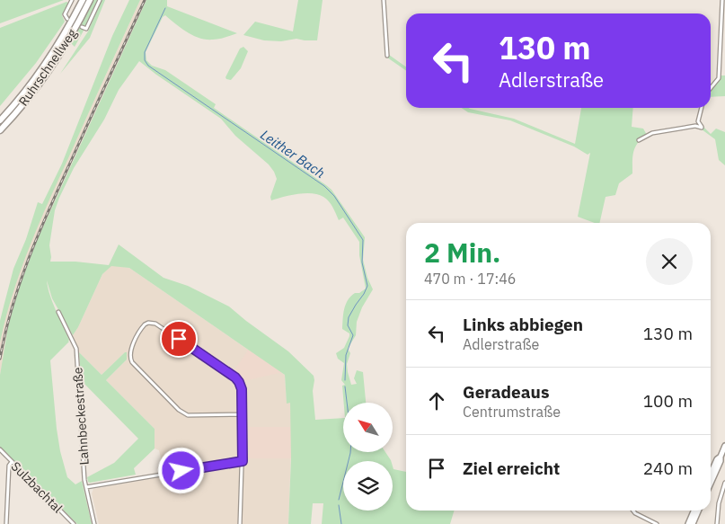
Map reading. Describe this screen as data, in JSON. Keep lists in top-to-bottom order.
{
  "streets": {
    "highway": ["Ruhrschnellweg"],
    "street": ["Lahnbeckestraße", "Sulzbachtal"]
  },
  "water": ["Leither Bach"],
  "north": "top left",
  "page": {
    "turn": ["130 m", "Adlerstraße"],
    "heading": ["2 Min.", "470 m · 17:46"],
    "list": [
      {
        "name": "Links abbiegen",
        "note": "Adlerstraße",
        "value": "130 m"
      },
      {
        "name": "Geradeaus",
        "note": "Centrumstraße",
        "value": "100 m"
      },
      {
        "name": "Ziel erreicht",
        "value": "240 m"
      }
    ]
  }
}
